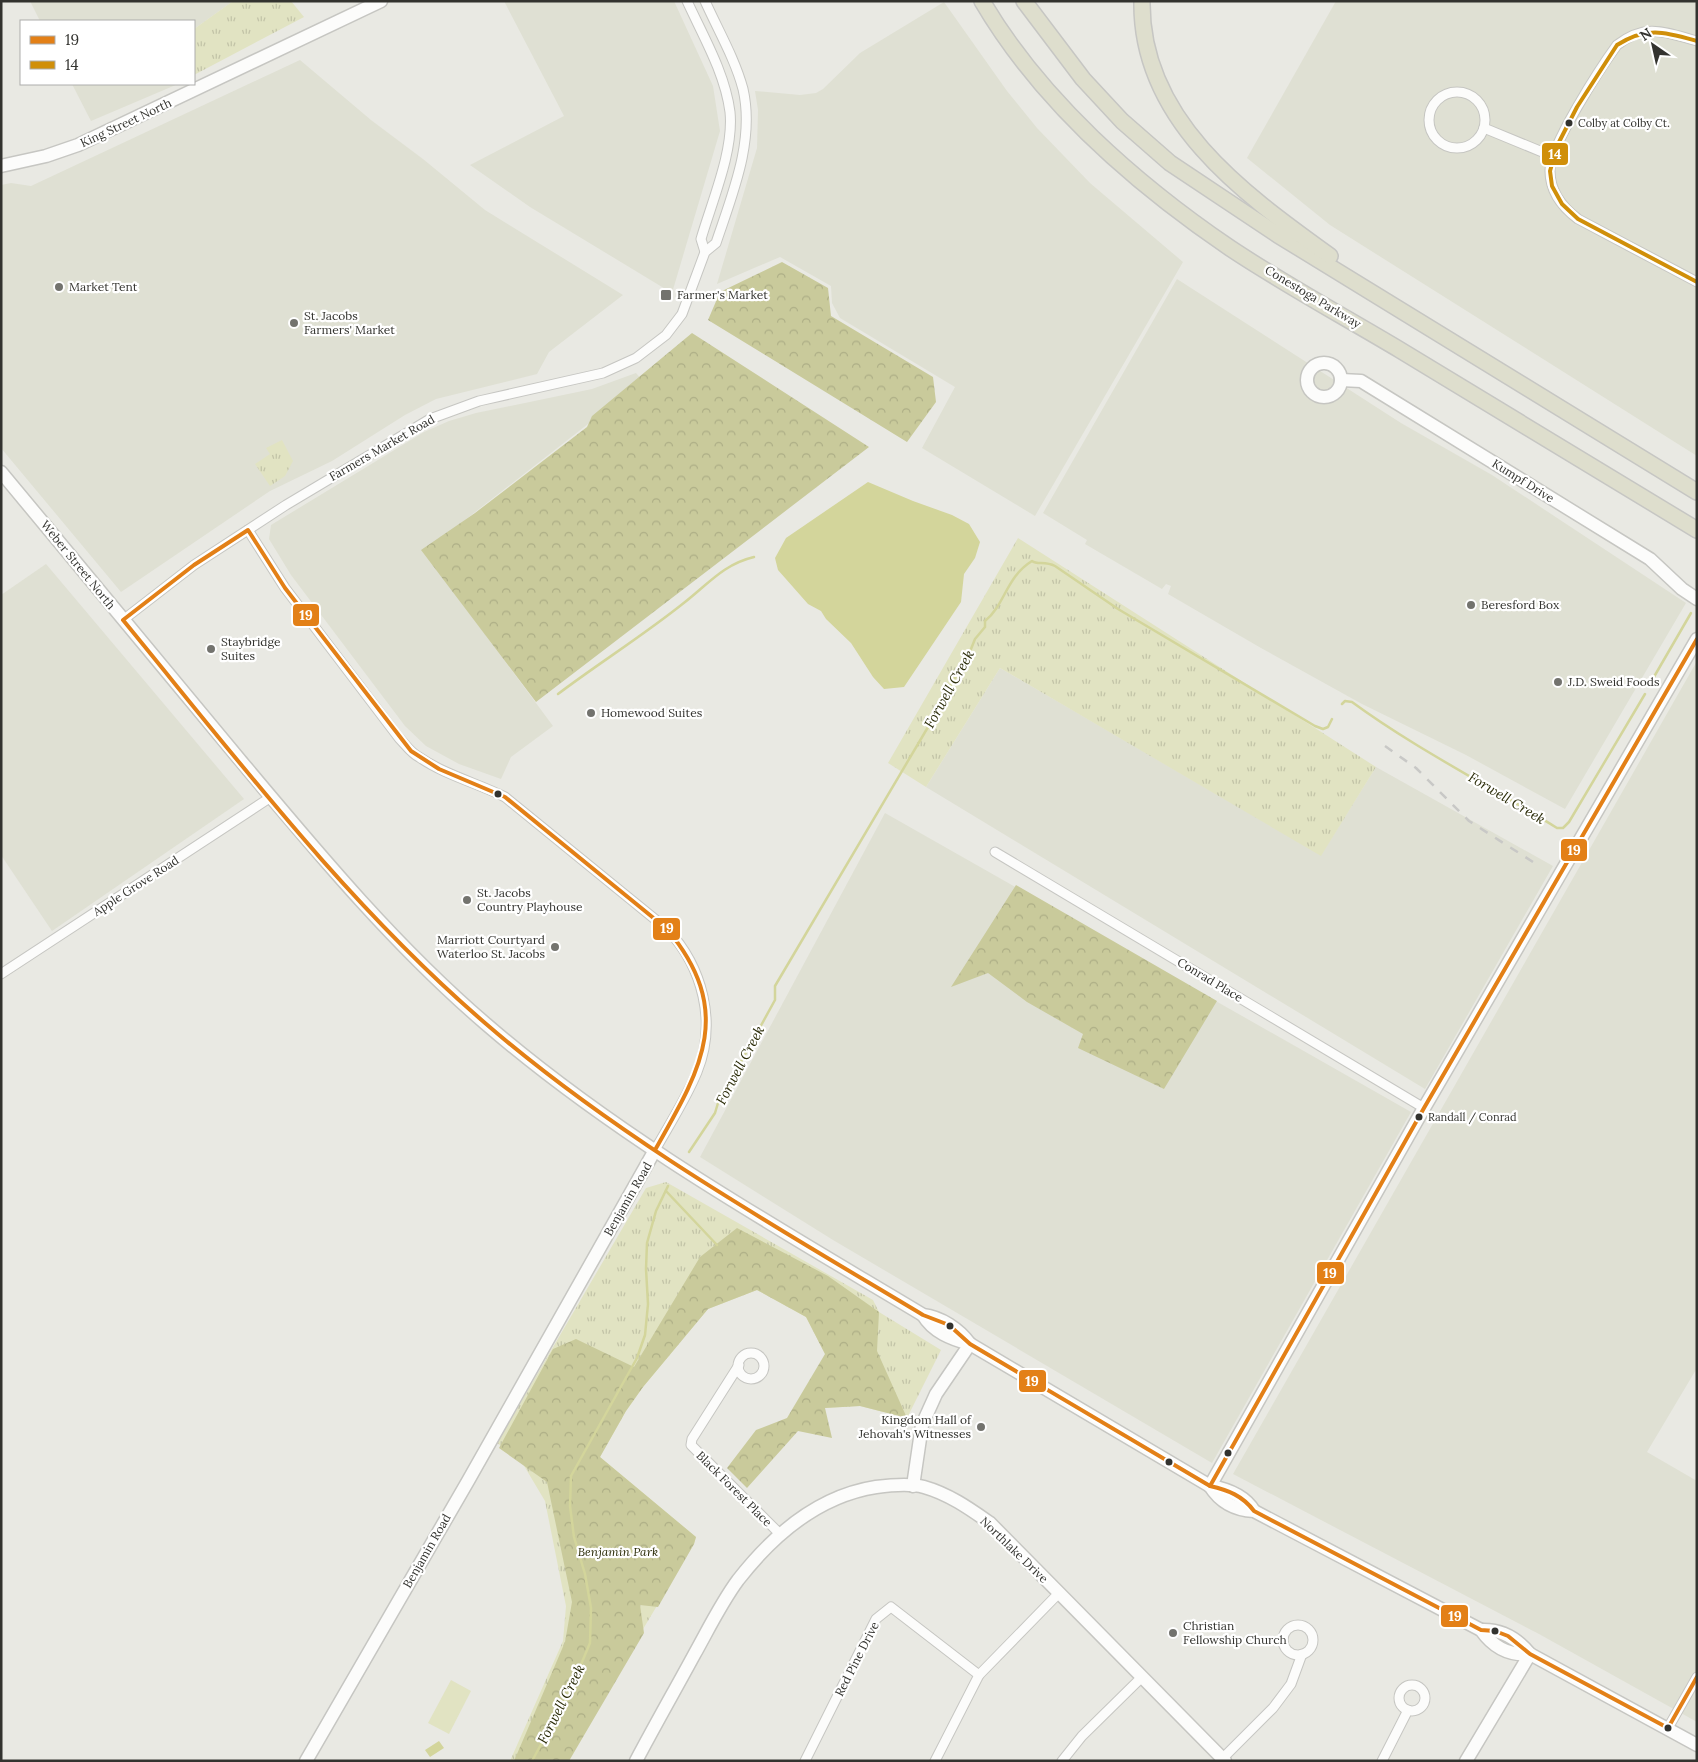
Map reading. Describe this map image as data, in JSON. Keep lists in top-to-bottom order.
{
  "streets": {
    "highway": ["Conestoga Parkway"],
    "street": [
      "King Street North",
      "Farmers Market Road",
      "Kumpf Drive",
      "Weber Street North",
      "Apple Grove Road",
      "Conrad Place",
      "Benjamin Road",
      "Black Forest Place",
      "Northlake Drive",
      "Red Pine Drive"
    ]
  },
  "crossings": [
    ["Farmers Market Road", "Weber Street North"],
    ["Farmers Market Road", "Benjamin Road"],
    ["Weber Street North", "Apple Grove Road"],
    ["Weber Street North", "Benjamin Road"],
    ["Black Forest Place", "Northlake Drive"]
  ],
  "water": ["Forwell Creek"],
  "parks": ["Benjamin Park"],
  "places": {
    "other": [
      "Colby at Colby Ct.",
      "Market Tent",
      "St. Jacobs Farmers' Market",
      "Beresford Box",
      "Staybridge Suites",
      "J.D. Sweid Foods",
      "Homewood Suites",
      "St. Jacobs Country Playhouse",
      "Marriott Courtyard Waterloo St. Jacobs",
      "Randall / Conrad",
      "Kingdom Hall of Jehovah's Witnesses",
      "Christian Fellowship Church"
    ],
    "transit": ["Farmer's Market"]
  },
  "lines": ["transit line 14", "transit line 19"],
  "legend": ["19", "14"],
  "north": "top left"
}
